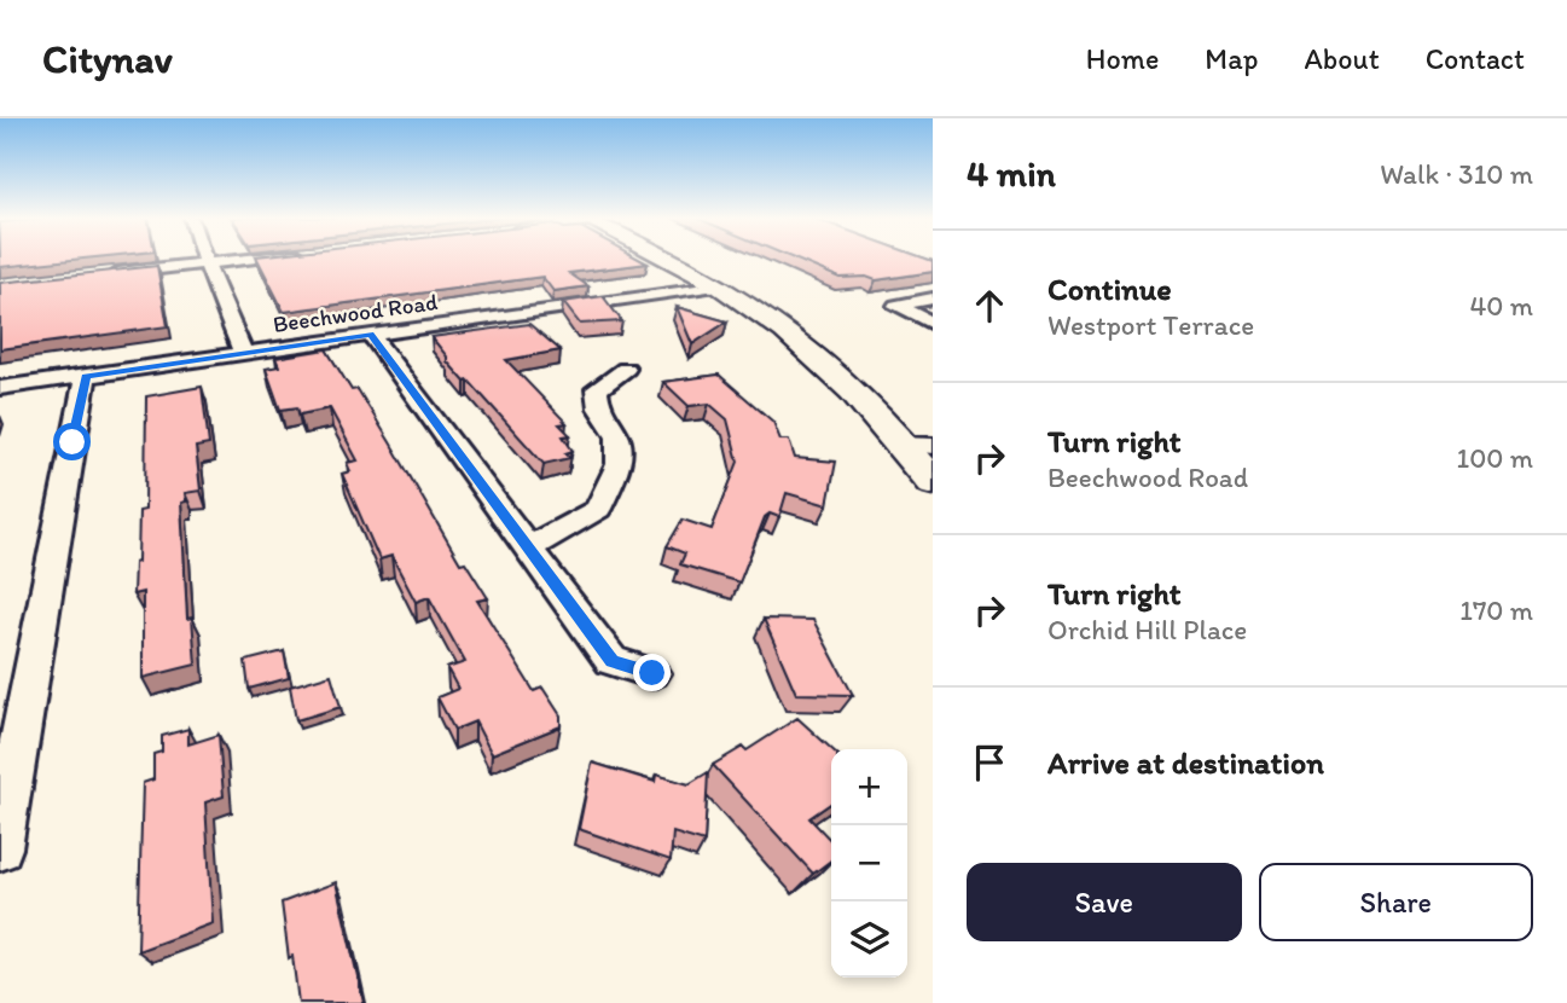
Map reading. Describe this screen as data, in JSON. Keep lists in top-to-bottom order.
{
  "streets": {
    "street": ["Beechwood Road"]
  },
  "page": {
    "header": "Citynav",
    "nav": [
      "Home",
      "Map",
      "About",
      "Contact"
    ],
    "heading": ["4 min", "Walk · 310 m"],
    "list": [
      ["Continue", "Westport Terrace", "40 m"],
      ["Turn right", "Beechwood Road", "100 m"],
      ["Turn right", "Orchid Hill Place", "170 m"],
      "Arrive at destination"
    ],
    "map_buttons": ["+", "−"],
    "buttons": ["Save", "Share"]
  }
}
